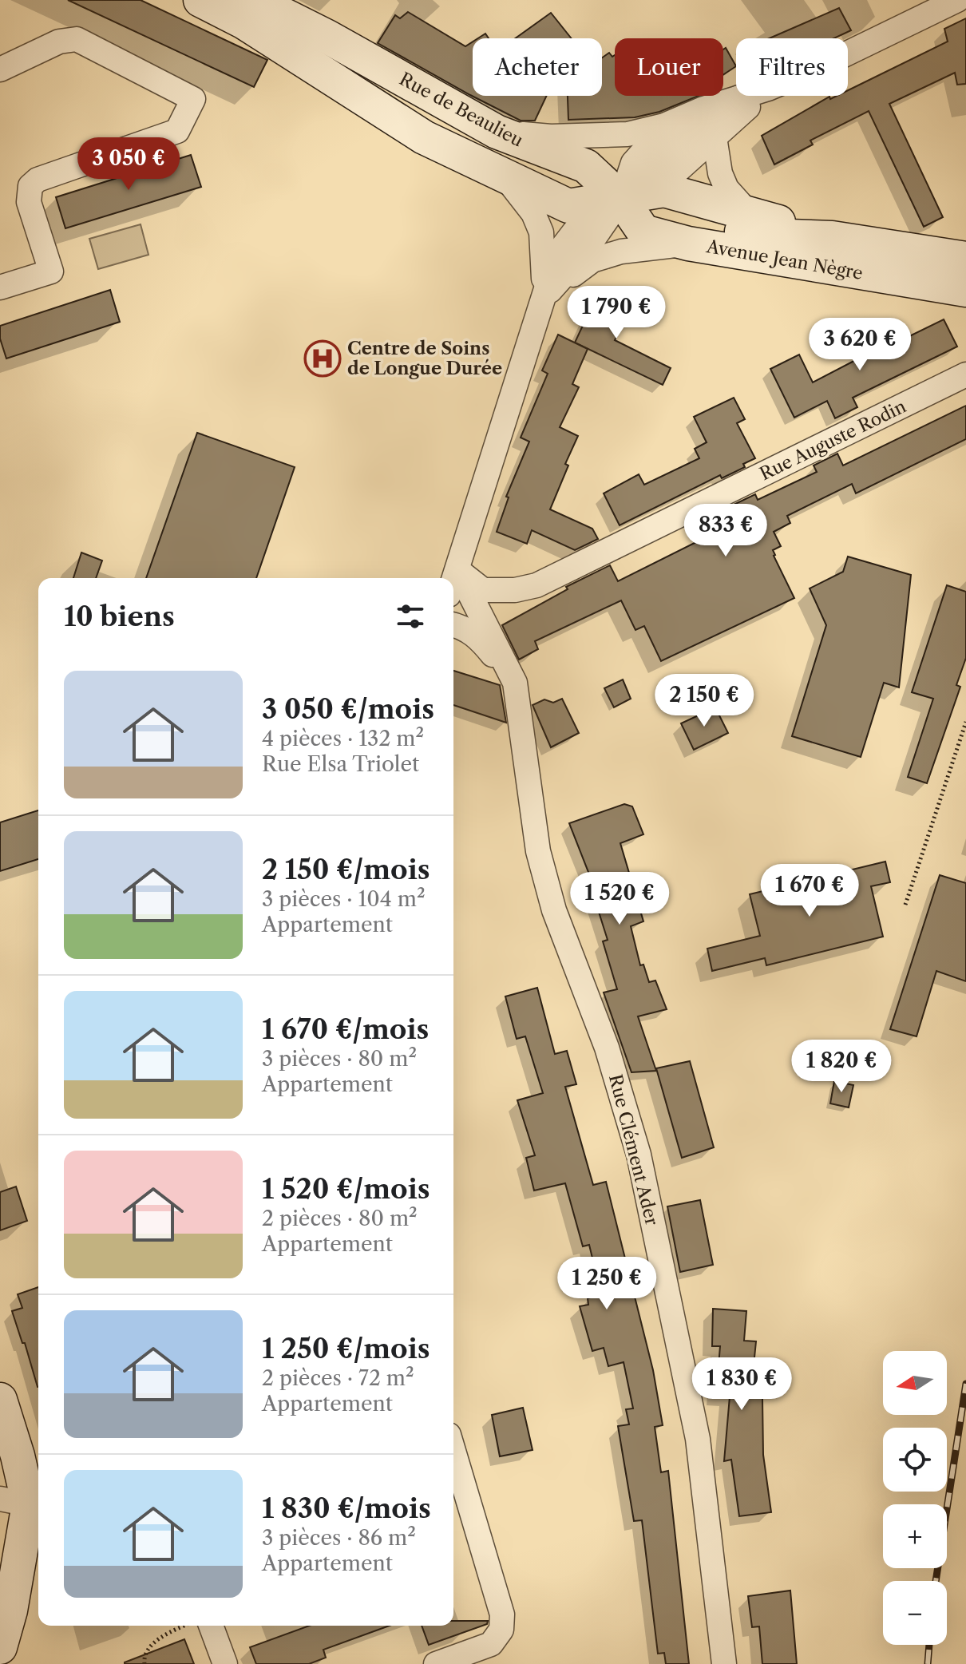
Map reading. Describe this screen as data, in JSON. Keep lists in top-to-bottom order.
{
  "streets": {
    "main road": ["Rue de Beaulieu", "Avenue Jean Nègre"],
    "street": ["Rue Auguste Rodin", "Rue Clément Ader"]
  },
  "crossings": [
    ["Rue de Beaulieu", "Avenue Jean Nègre"],
    ["Rue Auguste Rodin", "Rue Clément Ader"]
  ],
  "places": {
    "hospital": ["Centre de Soins de Longue Durée"]
  },
  "north": "left",
  "page": {
    "chip": ["Acheter", "Louer", "Filtres"],
    "price": [
      "3 050 €",
      "1 790 €",
      "3 620 €",
      "833 €",
      "2 150 €",
      "1 670 €",
      "1 520 €",
      "1 820 €",
      "1 250 €",
      "1 830 €"
    ],
    "heading": "10 biens",
    "list": [
      {
        "name": "3 050 €/mois",
        "note": "4 pièces · 132 m² · Rue Elsa Triolet"
      },
      {
        "name": "2 150 €/mois",
        "note": "3 pièces · 104 m² · Appartement"
      },
      {
        "name": "1 670 €/mois",
        "note": "3 pièces · 80 m² · Appartement"
      },
      {
        "name": "1 520 €/mois",
        "note": "2 pièces · 80 m² · Appartement"
      },
      {
        "name": "1 250 €/mois",
        "note": "2 pièces · 72 m² · Appartement"
      },
      {
        "name": "1 830 €/mois",
        "note": "3 pièces · 86 m² · Appartement"
      }
    ],
    "map_buttons": ["+", "−"]
  }
}
